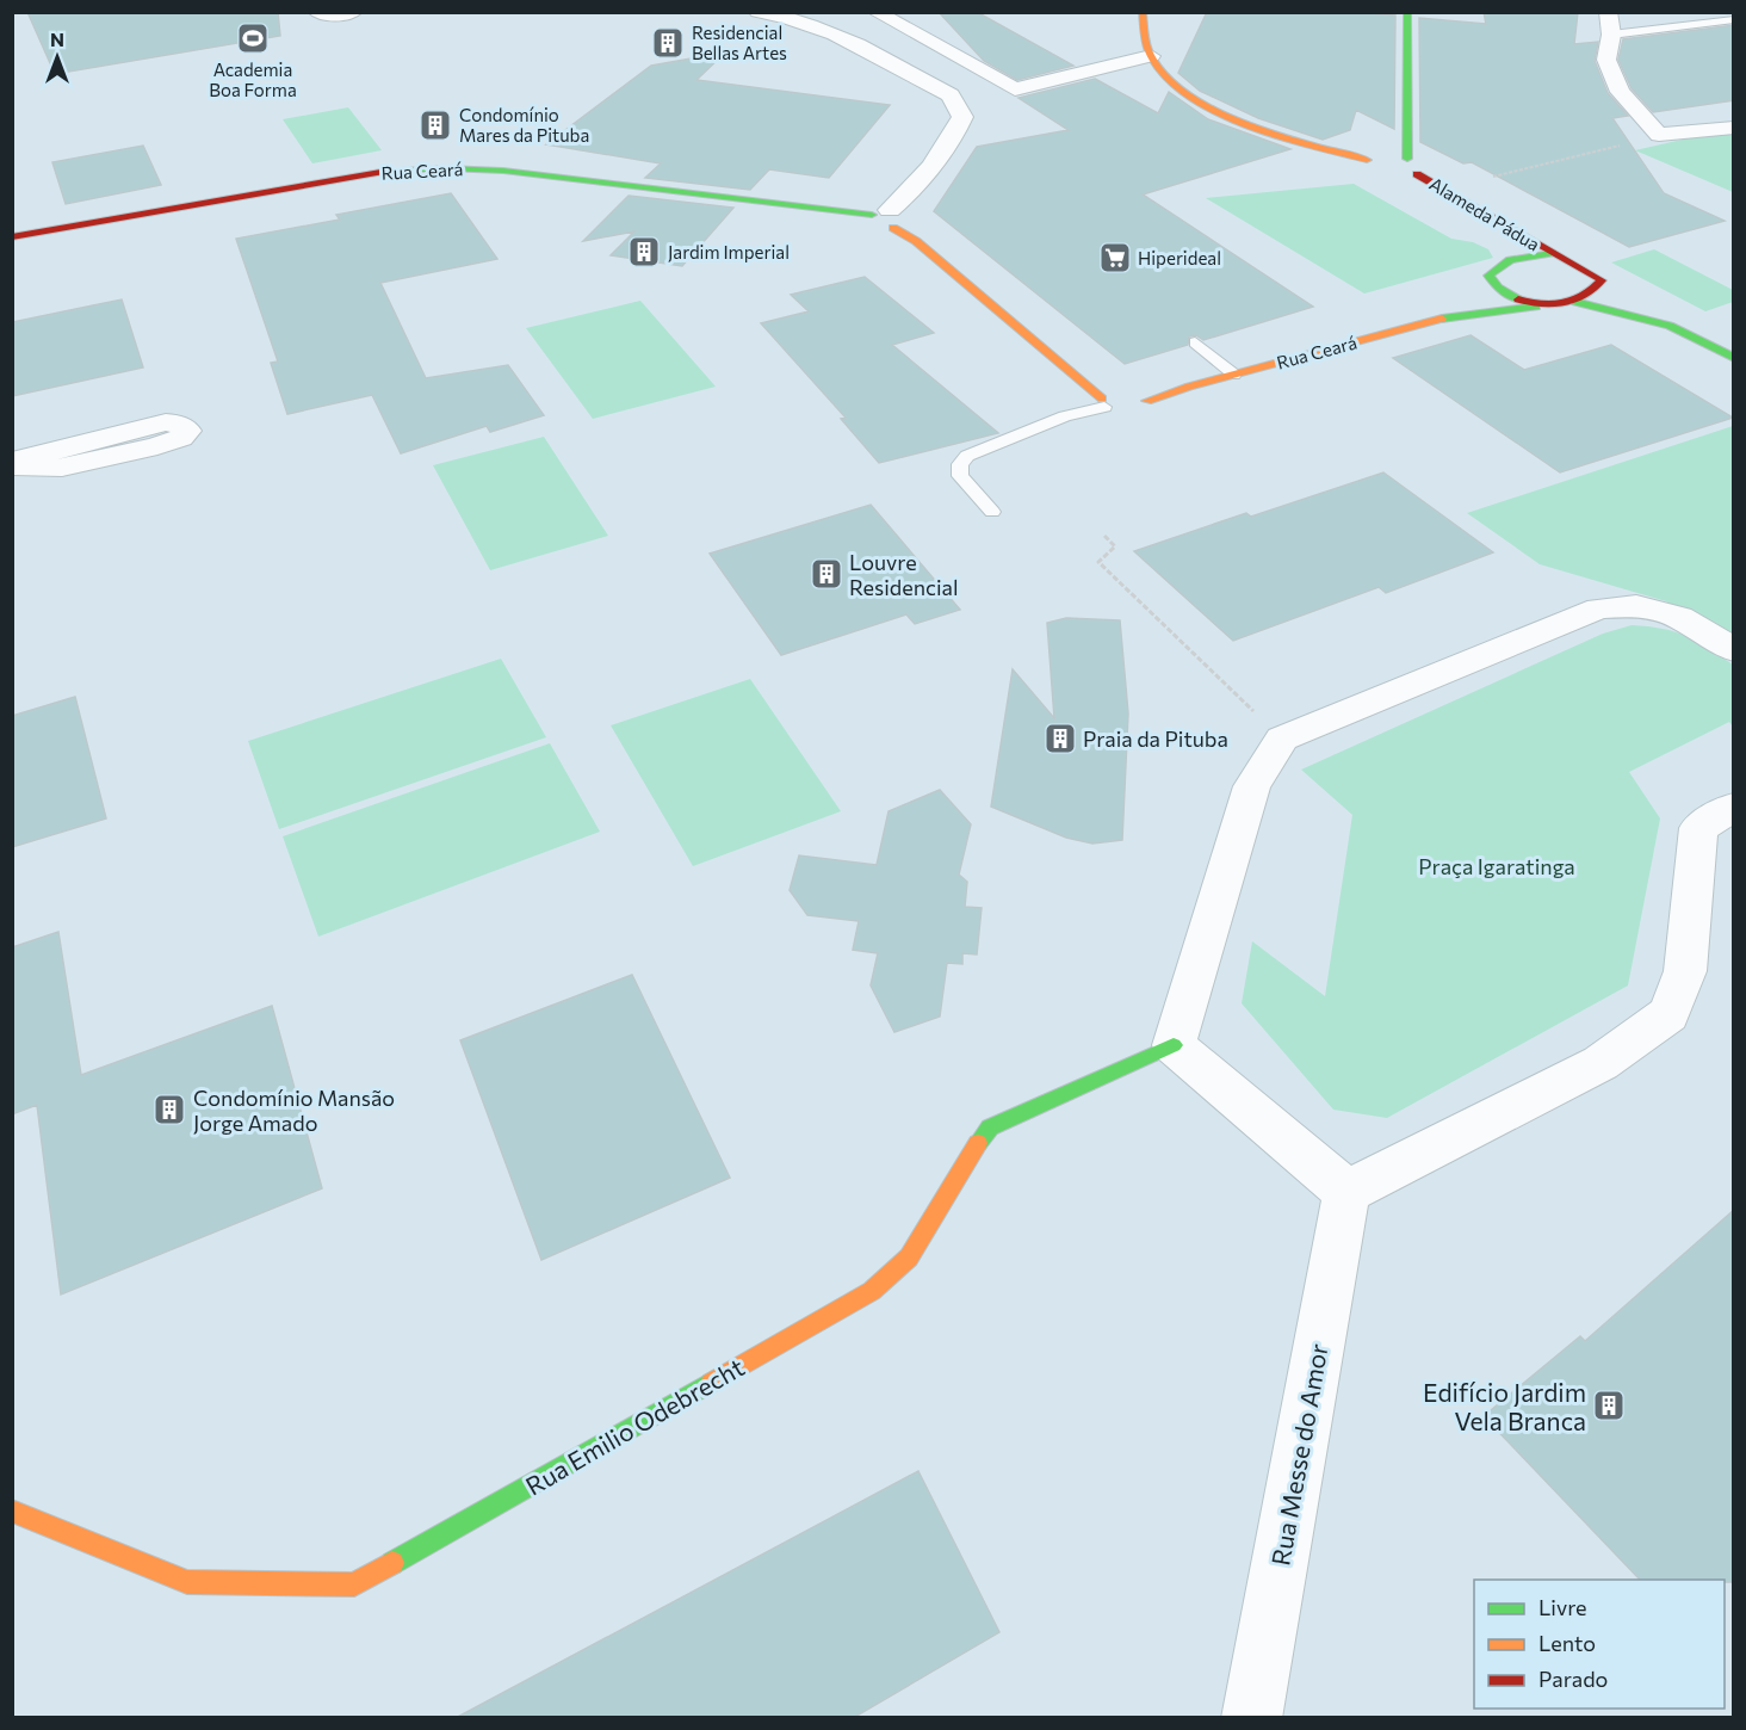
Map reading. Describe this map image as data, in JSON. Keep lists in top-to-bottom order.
{
  "streets": {
    "street": [
      "Rua Ceará",
      "Alameda Pádua",
      "Rua Emilio Odebrecht",
      "Rua Messe do Amor"
    ]
  },
  "crossings": [
    ["Rua Ceará", "Alameda Pádua"]
  ],
  "parks": ["Praça Igaratinga"],
  "places": {
    "sports": ["Academia Boa Forma"],
    "building": [
      "Residencial Bellas Artes",
      "Condomínio Mares da Pituba",
      "Jardim Imperial",
      "Louvre Residencial",
      "Praia da Pituba",
      "Condomínio Mansão Jorge Amado",
      "Edifício Jardim Vela Branca"
    ],
    "supermarket": ["Hiperideal"]
  },
  "legend": ["Livre", "Lento", "Parado"],
  "north": "top"
}
